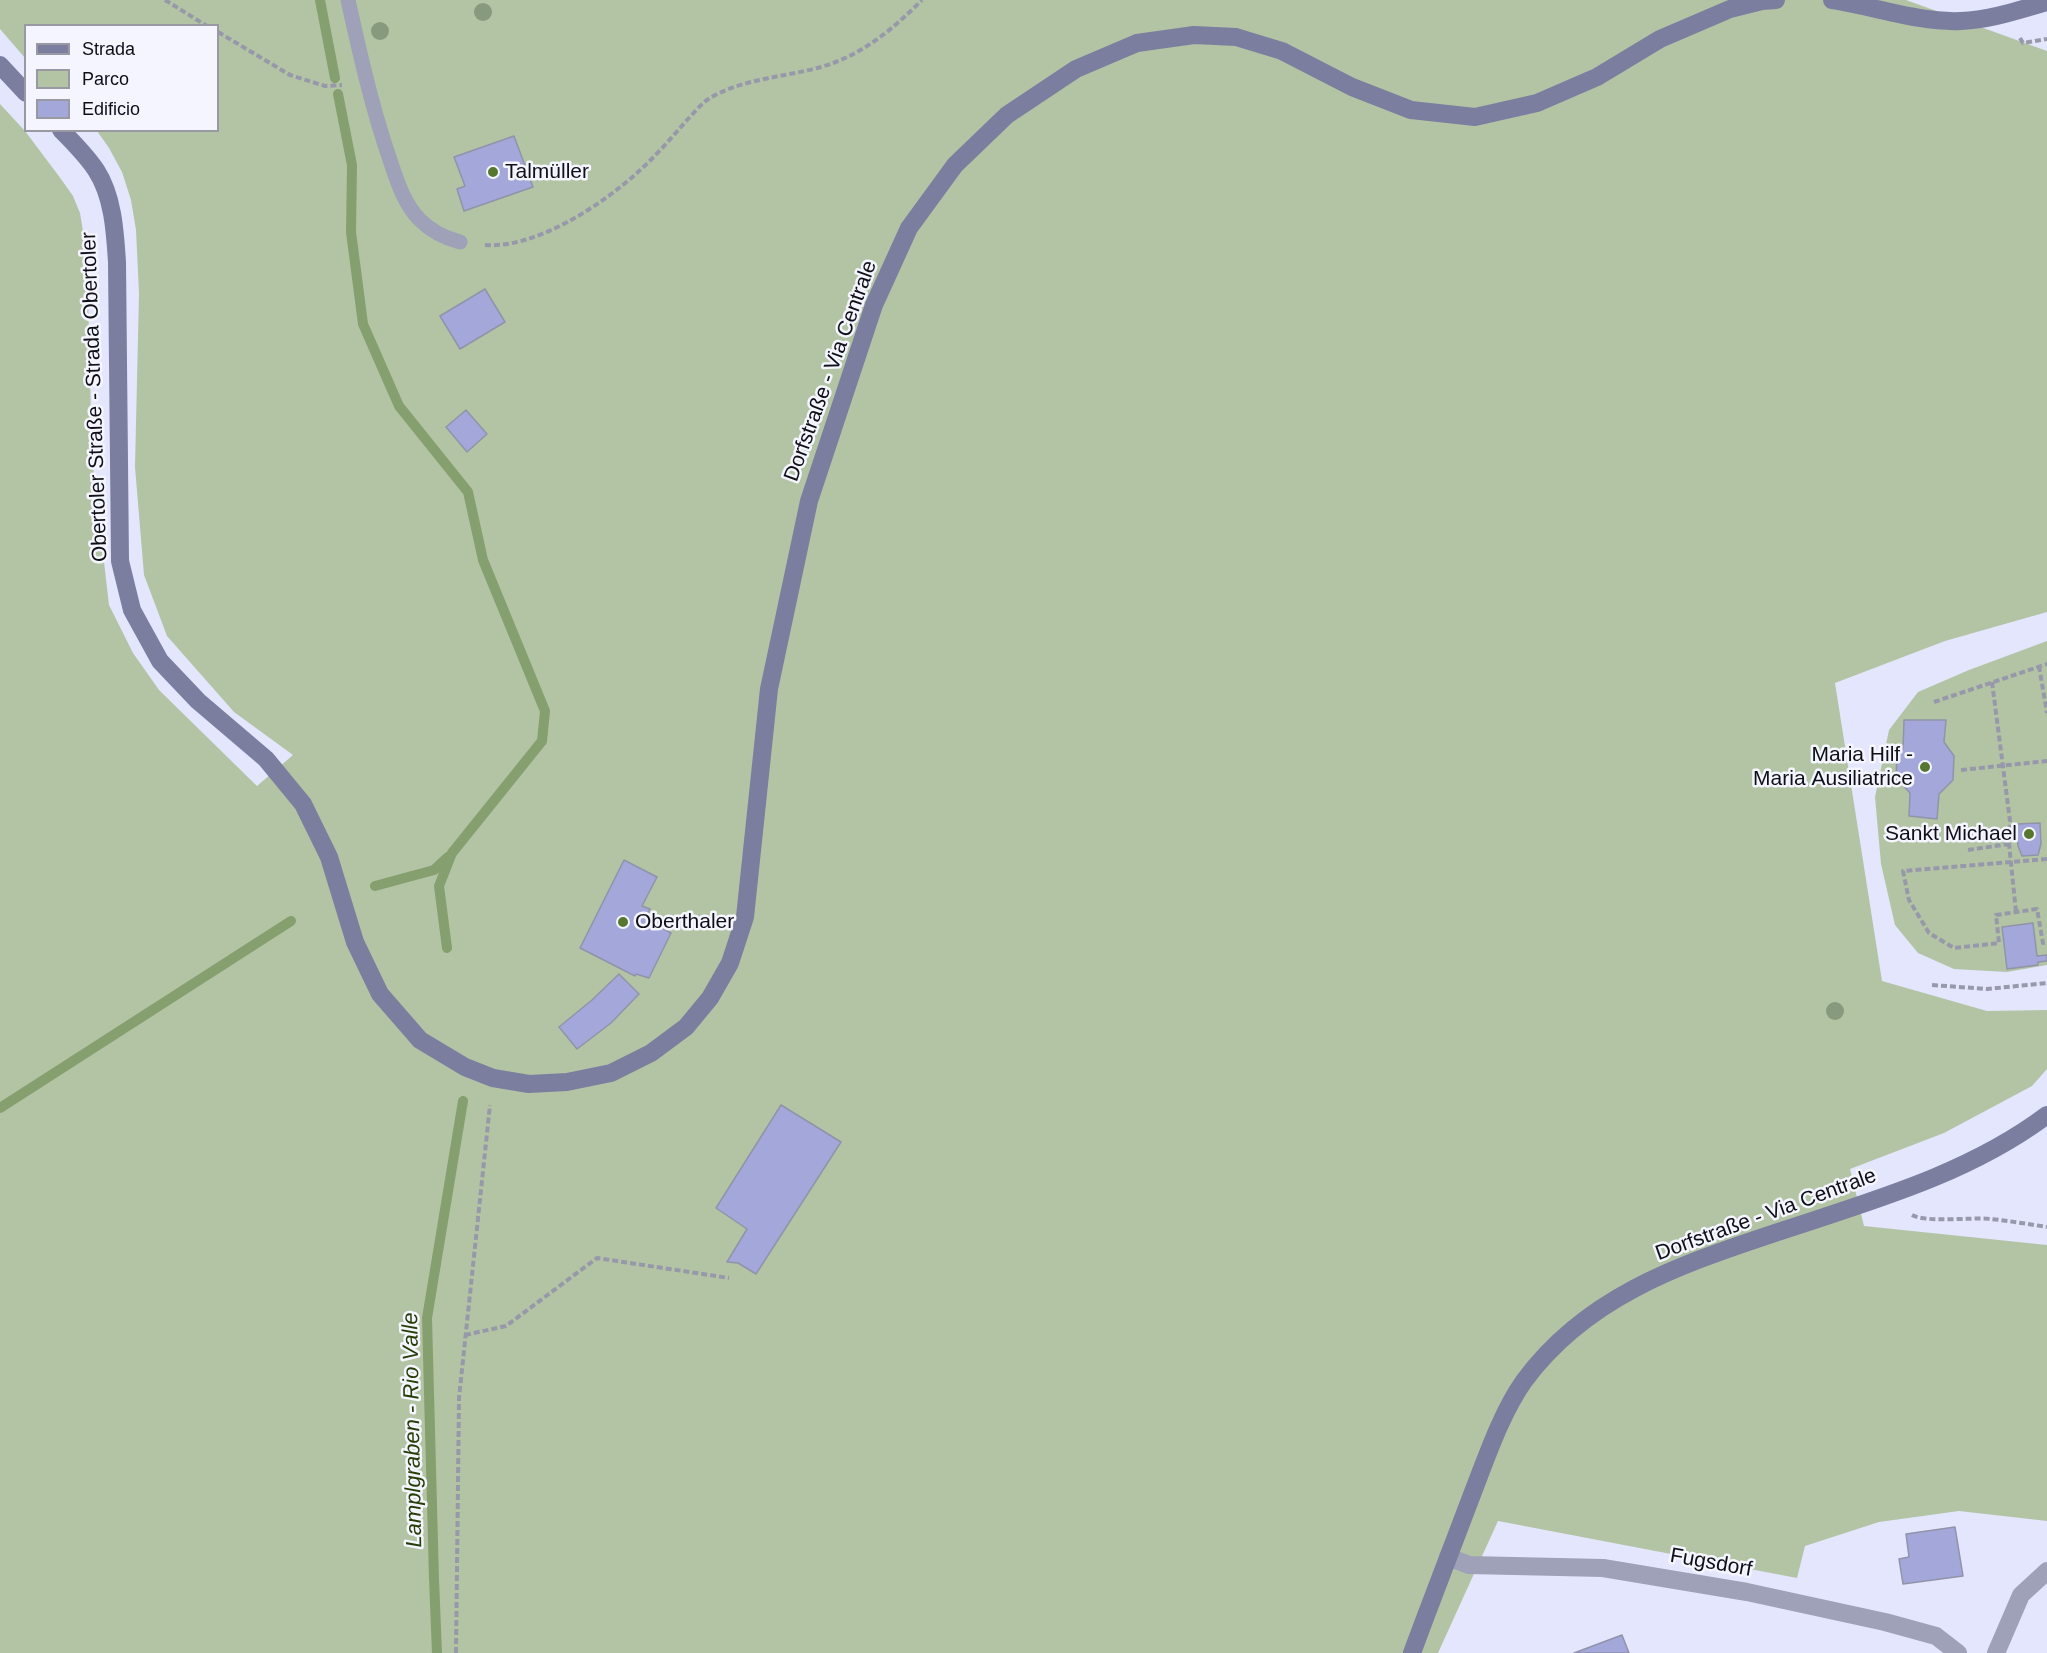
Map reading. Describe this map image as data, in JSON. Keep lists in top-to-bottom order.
{
  "streets": {
    "street": ["Dorfstraße - Via Centrale", "Obertoler Straße - Strada Obertoler", "Fugsdorf"]
  },
  "crossings": [
    ["Dorfstraße - Via Centrale", "Obertoler Straße - Strada Obertoler"],
    ["Dorfstraße - Via Centrale", "Fugsdorf"]
  ],
  "water": ["Lamplgraben - Rio Valle"],
  "places": [
    "Talmüller",
    "Maria Hilf - Maria Ausiliatrice",
    "Sankt Michael",
    "Oberthaler"
  ],
  "legend": ["Strada", "Parco", "Edificio"]
}
